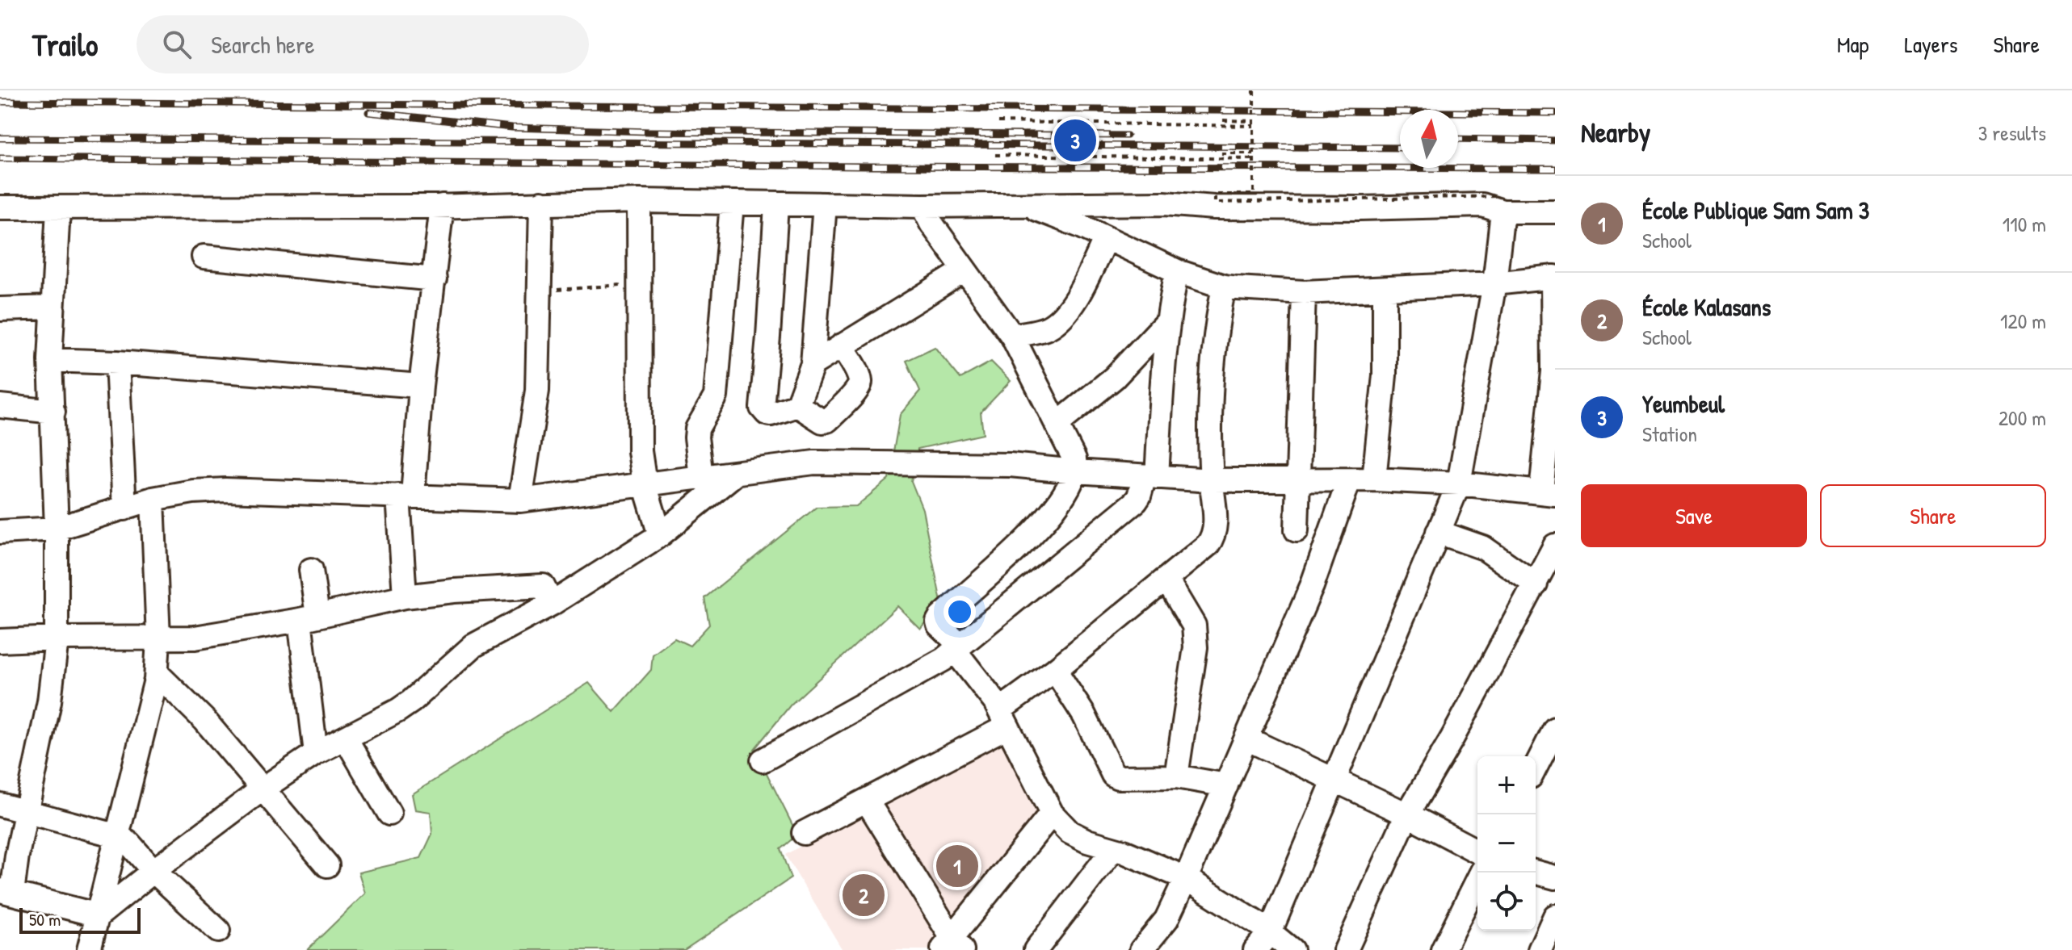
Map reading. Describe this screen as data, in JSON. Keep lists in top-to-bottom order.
{
  "scale_bar": "50 m",
  "north": "top",
  "page": {
    "header": "Trailo",
    "search": "Search here",
    "nav": ["Map", "Layers", "Share"],
    "heading": ["Nearby", "3 results"],
    "pins": ["3", "1", "2"],
    "list": [
      {
        "mark": "1",
        "name": "École Publique Sam Sam 3",
        "note": "School",
        "value": "110 m"
      },
      {
        "mark": "2",
        "name": "École Kalasans",
        "note": "School",
        "value": "120 m"
      },
      {
        "mark": "3",
        "name": "Yeumbeul",
        "note": "Station",
        "value": "200 m"
      }
    ],
    "buttons": ["Save", "Share"],
    "map_buttons": ["+", "−"],
    "scale": "50 m"
  }
}
